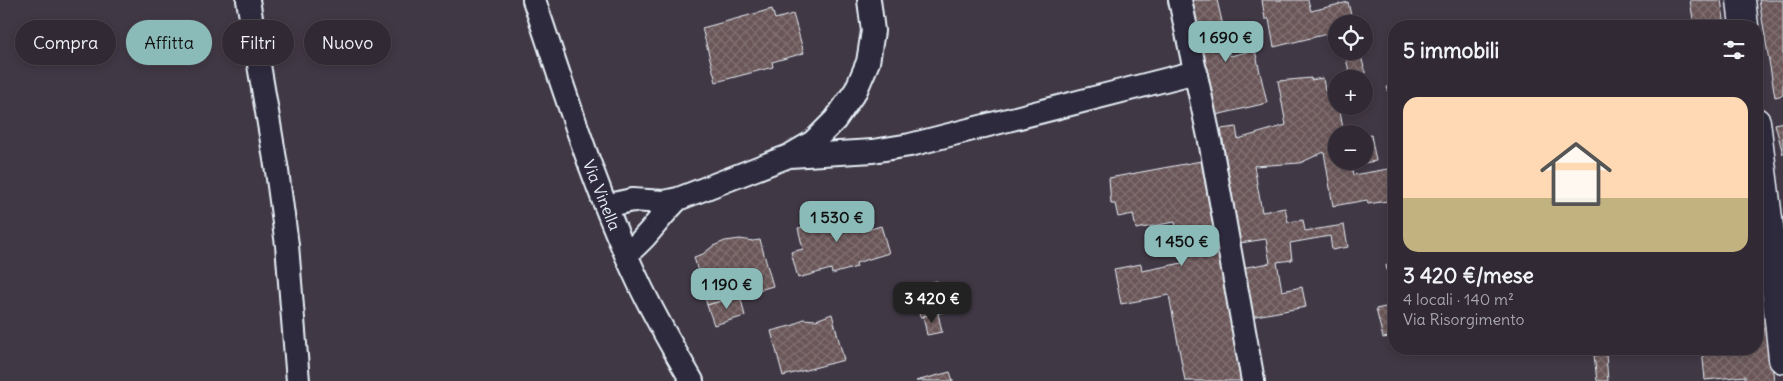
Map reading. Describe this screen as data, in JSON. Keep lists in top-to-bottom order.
{
  "streets": {
    "street": ["Via Vinella"]
  },
  "page": {
    "map_buttons": ["+", "−"],
    "chip": [
      "Compra",
      "Affitta",
      "Filtri",
      "Nuovo"
    ],
    "heading": "5 immobili",
    "price": [
      "1 690 €",
      "1 530 €",
      "1 450 €",
      "1 190 €",
      "3 420 €"
    ],
    "list": [
      {
        "name": "3 420 €/mese",
        "note": "4 locali · 140 m² · Via Risorgimento"
      }
    ]
  }
}
